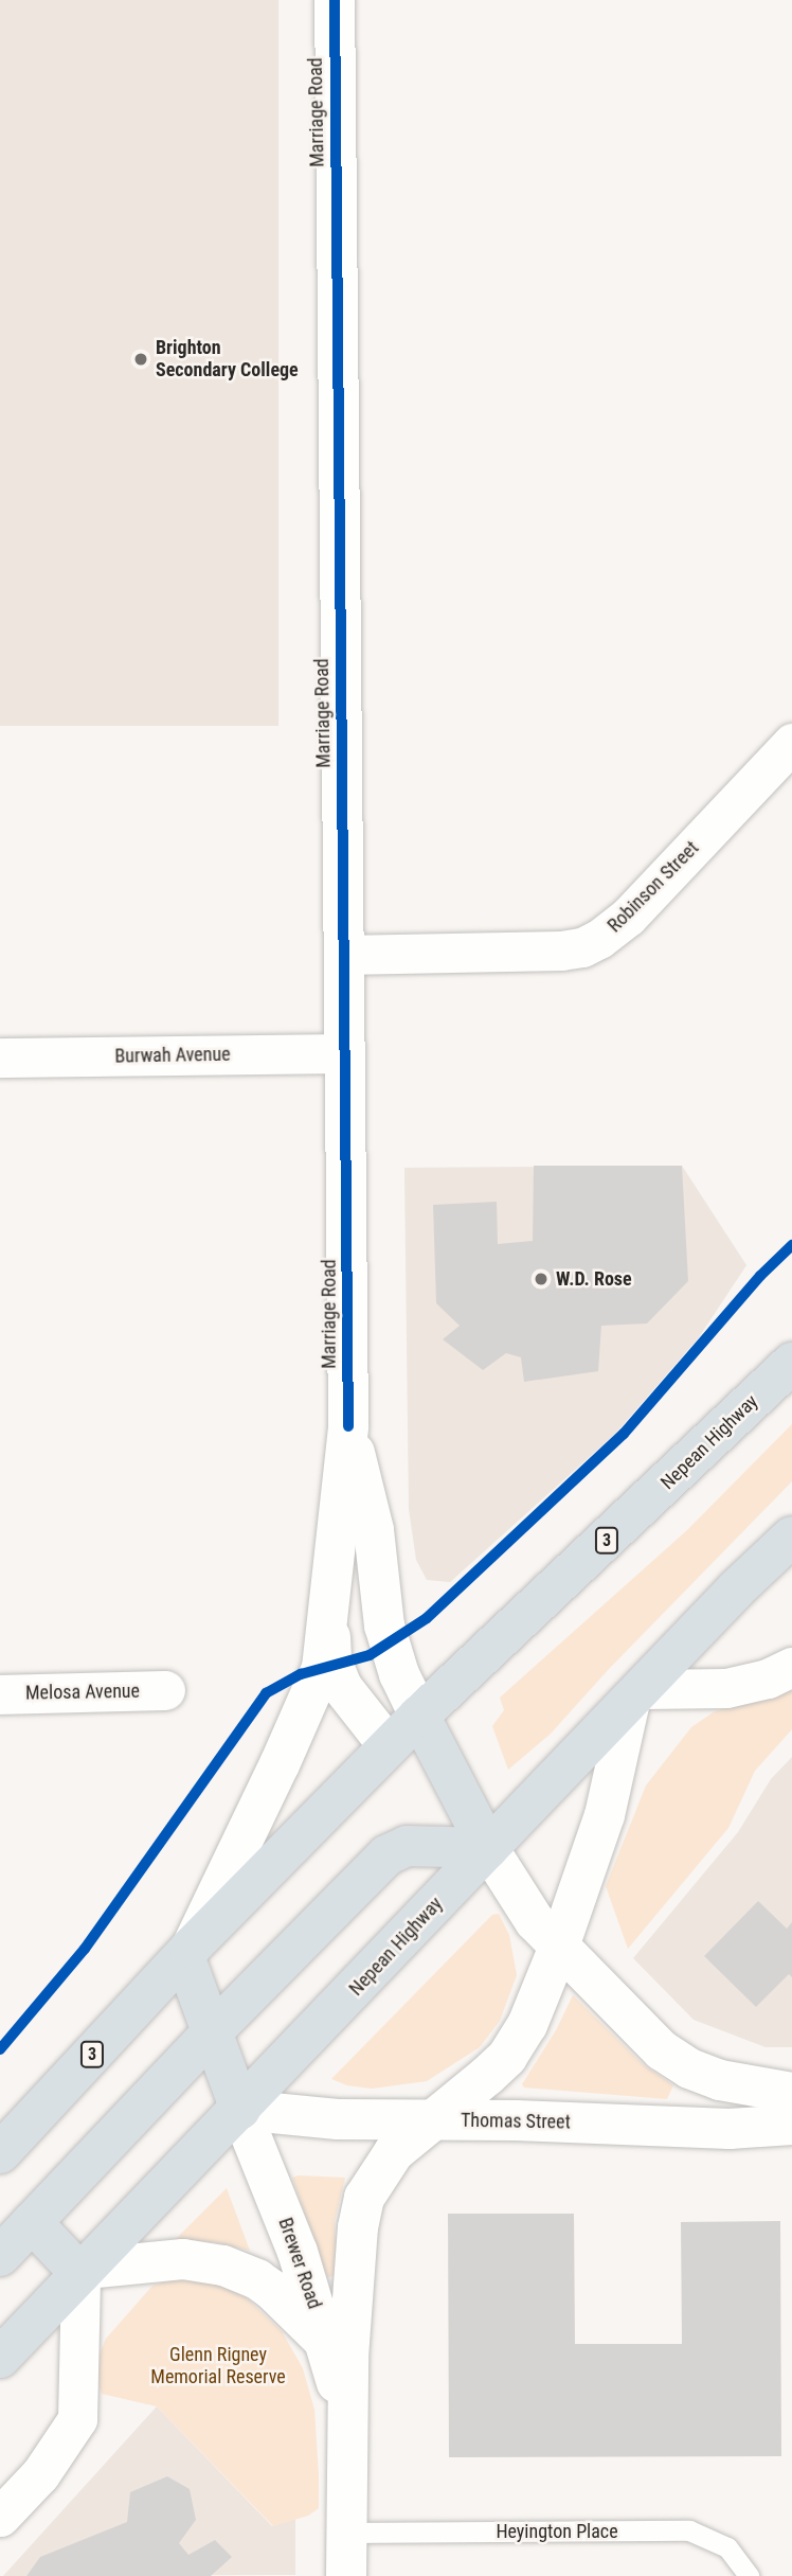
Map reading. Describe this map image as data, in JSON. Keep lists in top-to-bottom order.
{
  "streets": {
    "highway": ["Nepean Highway", "3"],
    "street": [
      "Marriage Road",
      "Robinson Street",
      "Burwah Avenue",
      "Melosa Avenue",
      "Thomas Street",
      "Brewer Road"
    ],
    "lane": ["Heyington Place"]
  },
  "crossings": [
    ["Marriage Road", "Robinson Street"],
    ["Marriage Road", "Burwah Avenue"],
    ["Marriage Road", "Nepean Highway"],
    ["Nepean Highway", "Thomas Street"],
    ["Nepean Highway", "Brewer Road"],
    ["Thomas Street", "Brewer Road"],
    ["Brewer Road", "Heyington Place"]
  ],
  "parks": ["Glenn Rigney Memorial Reserve"],
  "places": ["Brighton Secondary College", "W.D. Rose"]
}
